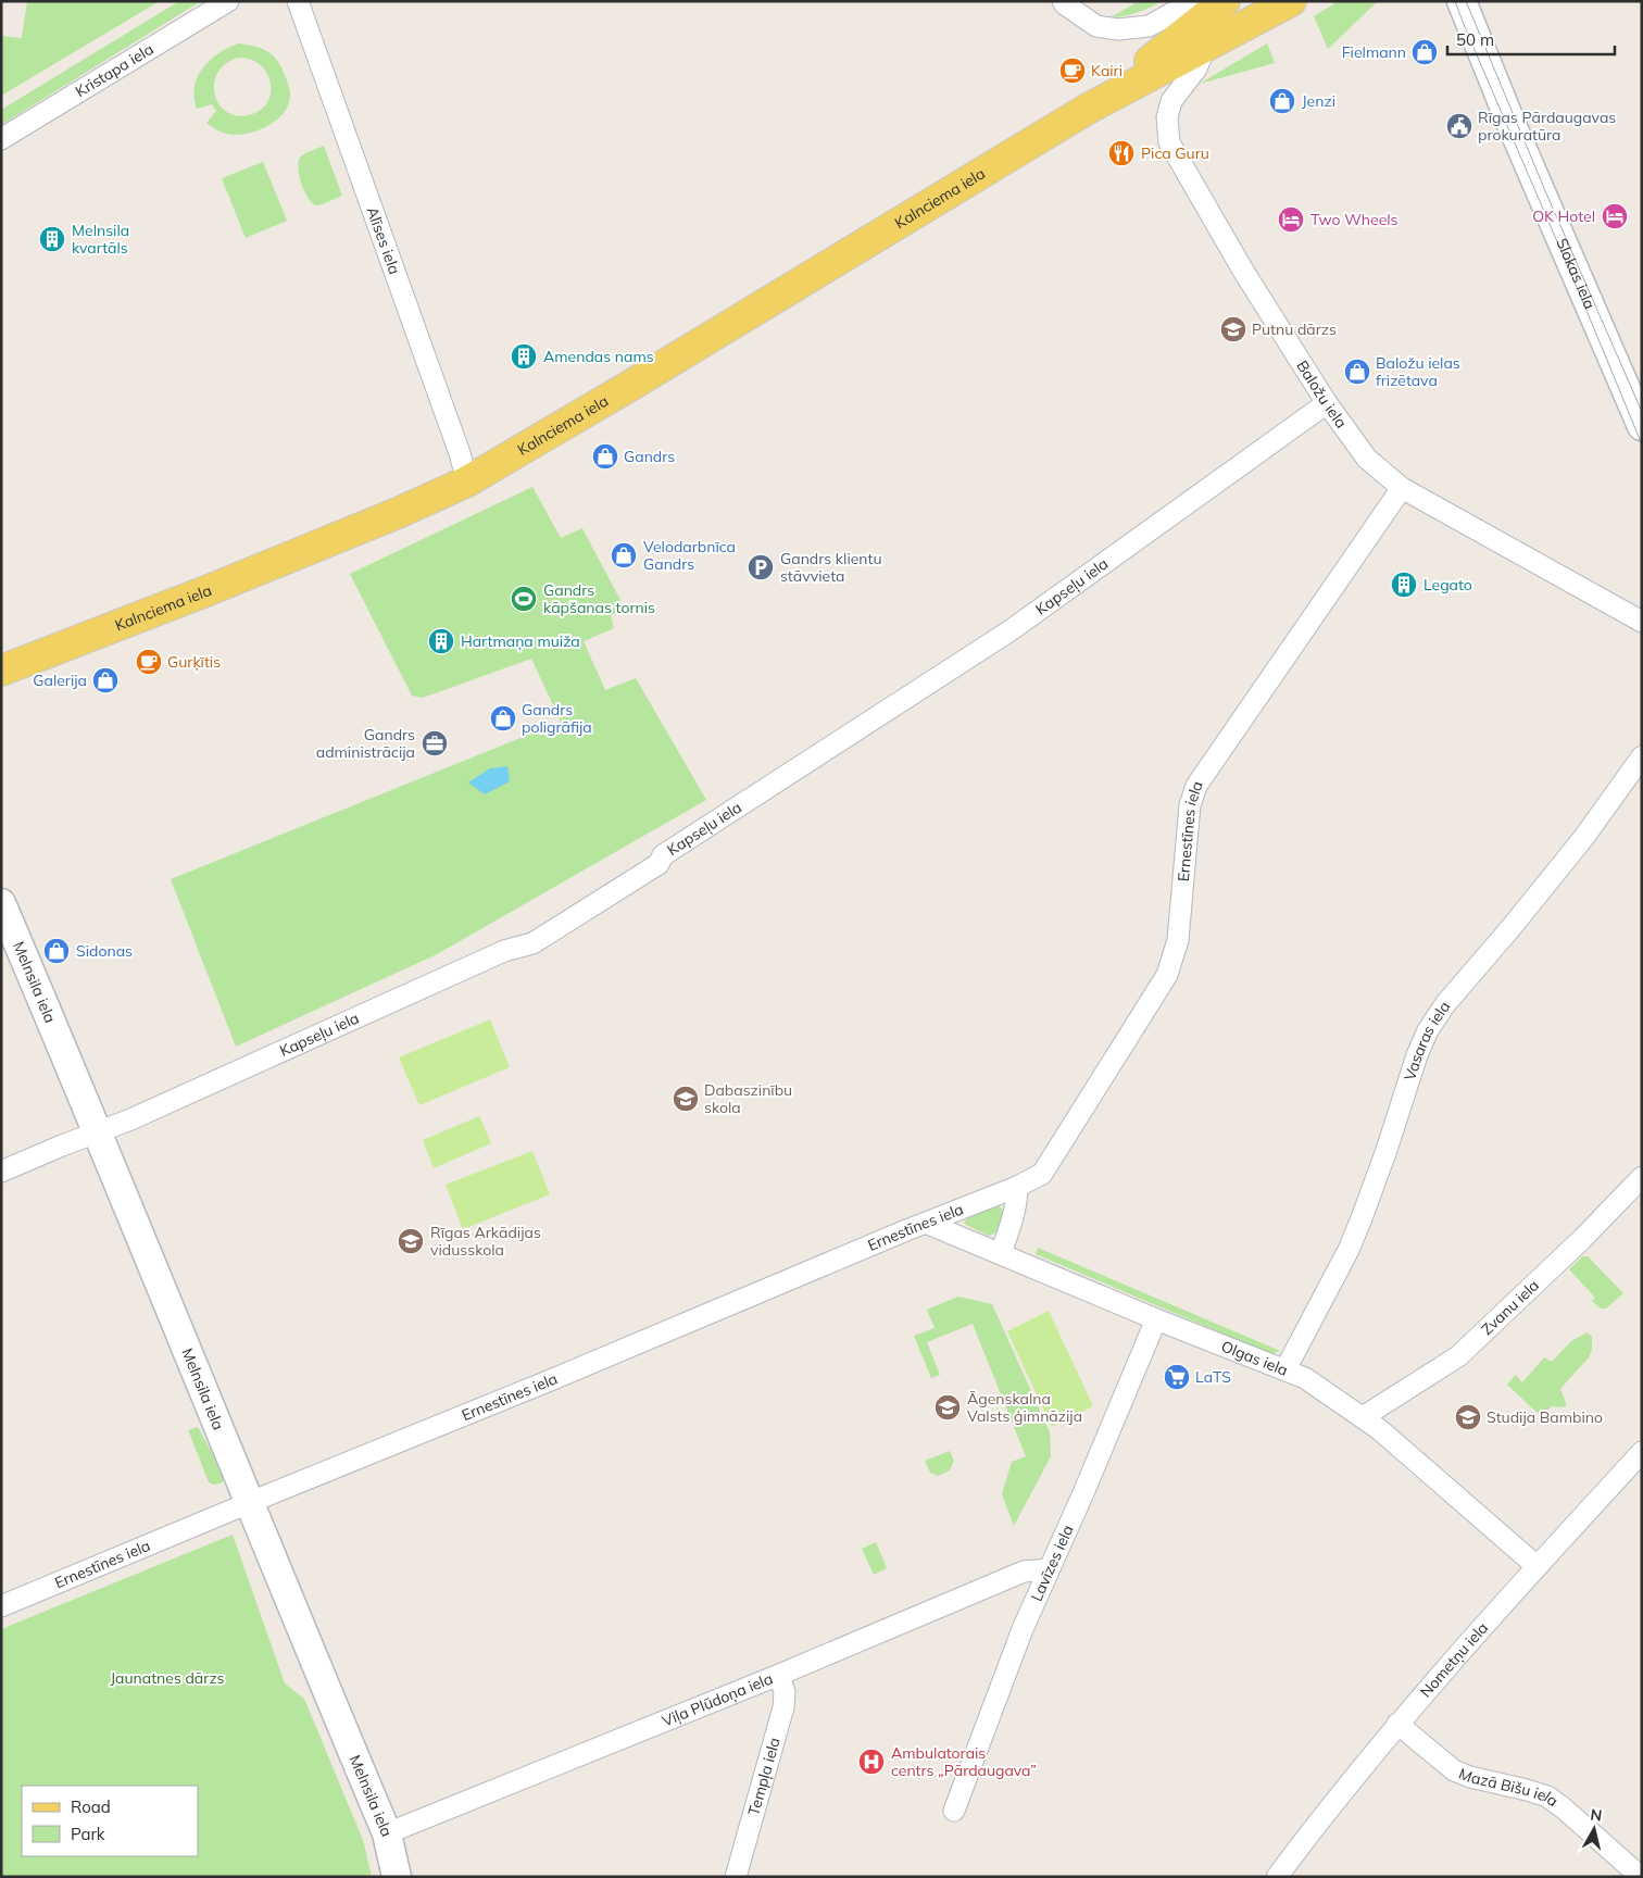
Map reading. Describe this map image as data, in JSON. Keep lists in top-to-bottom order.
{
  "streets": {
    "main road": ["Kalnciema iela"],
    "street": [
      "Kristapa iela",
      "Alīses iela",
      "Slokas iela",
      "Baložu iela",
      "Kapseļu iela",
      "Ernestīnes iela",
      "Melnsila iela",
      "Vasaras iela",
      "Zvanu iela",
      "Olgas iela",
      "Lavīzes iela",
      "Nometņu iela",
      "Viļa Plūdoņa iela",
      "Tempļa iela",
      "Mazā Bišu iela"
    ]
  },
  "crossings": [
    ["Kalnciema iela", "Alīses iela"],
    ["Kalnciema iela", "Baložu iela"],
    ["Baložu iela", "Kapseļu iela"],
    ["Baložu iela", "Ernestīnes iela"],
    ["Kapseļu iela", "Melnsila iela"],
    ["Ernestīnes iela", "Melnsila iela"],
    ["Ernestīnes iela", "Olgas iela"],
    ["Melnsila iela", "Viļa Plūdoņa iela"],
    ["Vasaras iela", "Olgas iela"],
    ["Zvanu iela", "Olgas iela"],
    ["Olgas iela", "Lavīzes iela"],
    ["Olgas iela", "Nometņu iela"],
    ["Lavīzes iela", "Viļa Plūdoņa iela"],
    ["Nometņu iela", "Mazā Bišu iela"],
    ["Viļa Plūdoņa iela", "Tempļa iela"]
  ],
  "parks": ["Jaunatnes dārzs"],
  "places": {
    "shop": [
      "Fielmann",
      "Jenzi",
      "Baložu ielas frizētava",
      "Gandrs",
      "Velodarbnīca Gandrs",
      "Galerija",
      "Gandrs poligrāfija",
      "Sidonas"
    ],
    "cafe": ["Kairi", "Gurķītis"],
    "public building": ["Rīgas Pārdaugavas prokuratūra"],
    "restaurant": ["Pica Guru"],
    "hotel": ["OK Hotel", "Two Wheels"],
    "building": [
      "Melnsila kvartāls",
      "Amendas nams",
      "Legato",
      "Hartmaņa muiža"
    ],
    "school or university": [
      "Putnu dārzs",
      "Dabaszinību skola",
      "Rīgas Arkādijas vidusskola",
      "Āgenskalna Valsts ģimnāzija",
      "Studija Bambino"
    ],
    "parking": ["Gandrs klientu stāvvieta"],
    "sports": ["Gandrs kāpšanas tornis"],
    "office": ["Gandrs administrācija"],
    "supermarket": ["LaTS"],
    "hospital": ["Ambulatorais centrs „Pārdaugava”"]
  },
  "legend": ["Road", "Park"],
  "scale_bar": "50 m",
  "north": "top"
}
